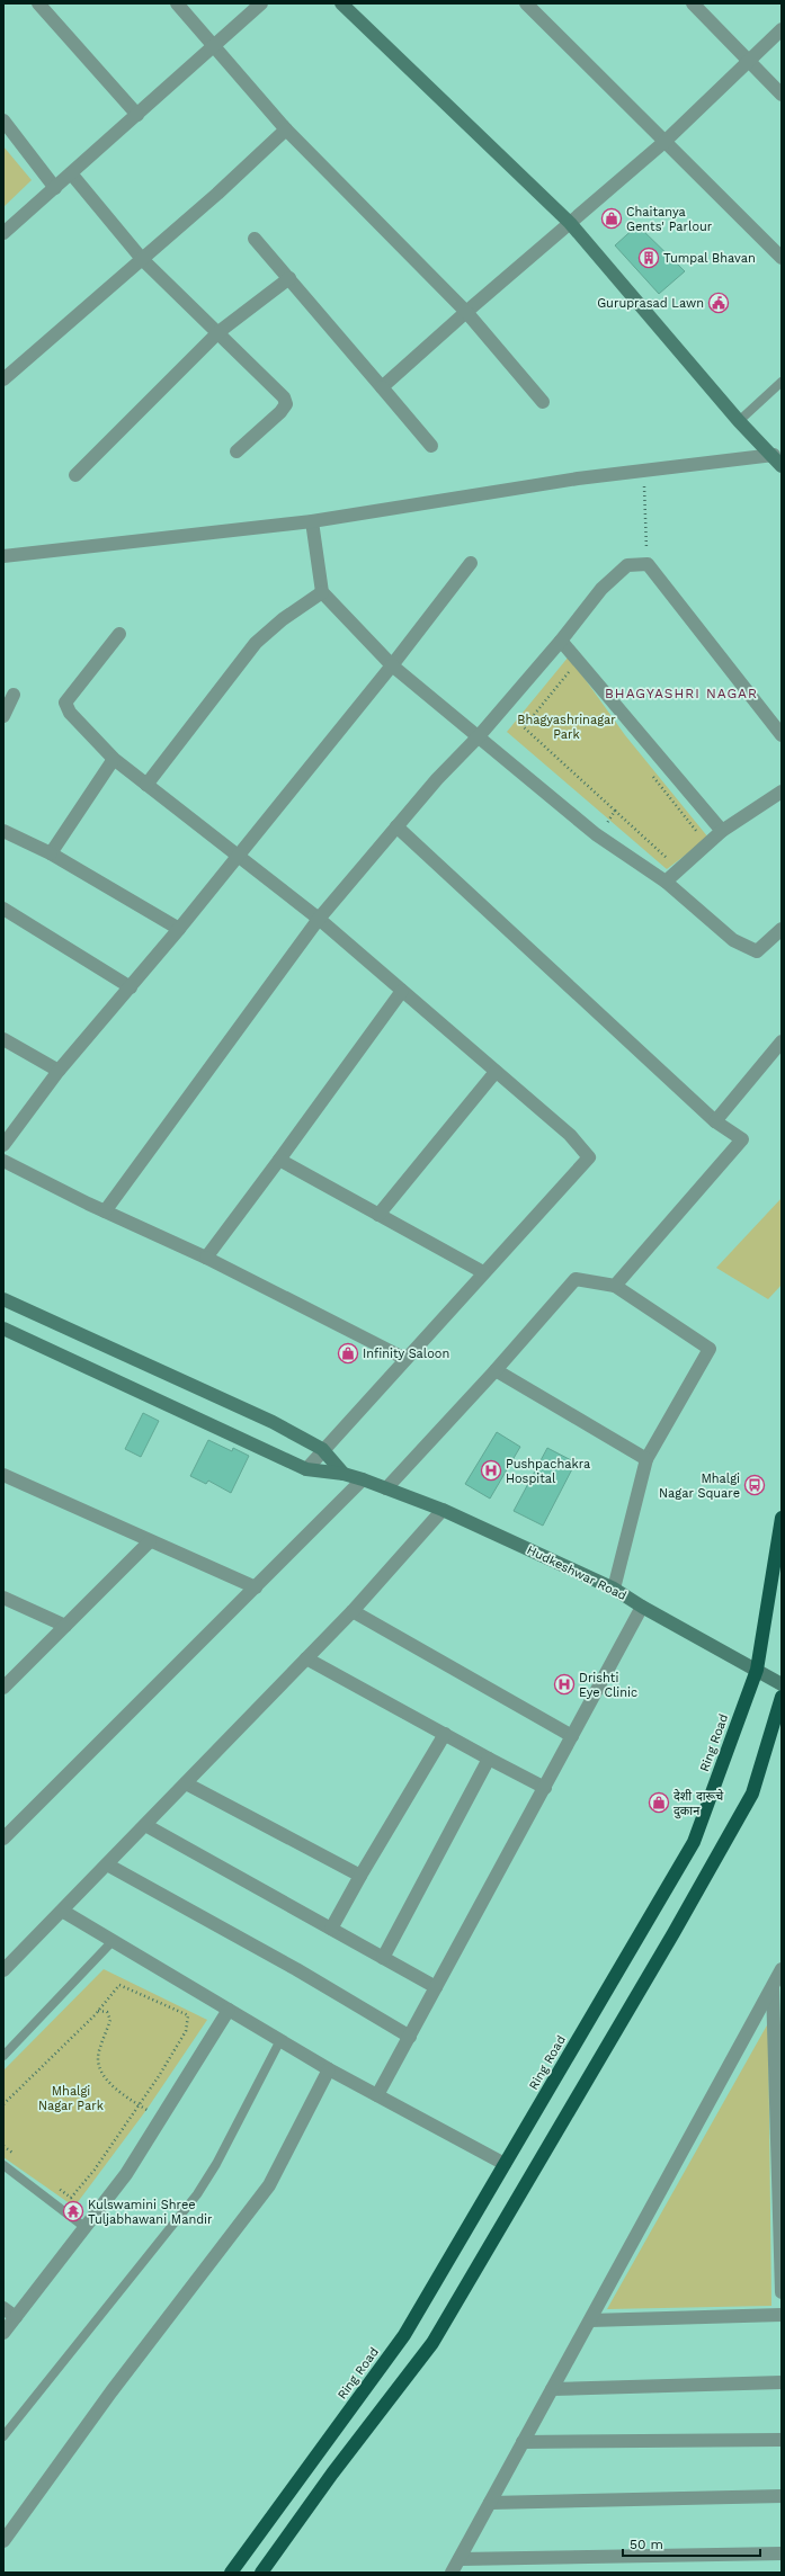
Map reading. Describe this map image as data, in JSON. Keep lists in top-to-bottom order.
{
  "streets": {
    "highway": ["Ring Road"],
    "main road": ["Hudkeshwar Road"]
  },
  "crossings": [
    ["Hudkeshwar Road", "Ring Road"]
  ],
  "districts": ["BHAGYASHRI NAGAR"],
  "parks": ["Bhagyashrinagar Park", "Mhalgi Nagar Park"],
  "places": {
    "shop": ["Chaitanya Gents' Parlour", "Infinity Saloon", "देशी दारूचे दुकान"],
    "building": ["Tumpal Bhavan"],
    "public building": ["Guruprasad Lawn"],
    "hospital": ["Pushpachakra Hospital", "Drishti Eye Clinic"],
    "bus stop": ["Mhalgi Nagar Square"],
    "temple": ["Kulswamini Shree Tuljabhawani Mandir"]
  },
  "scale_bar": "50 m"
}
